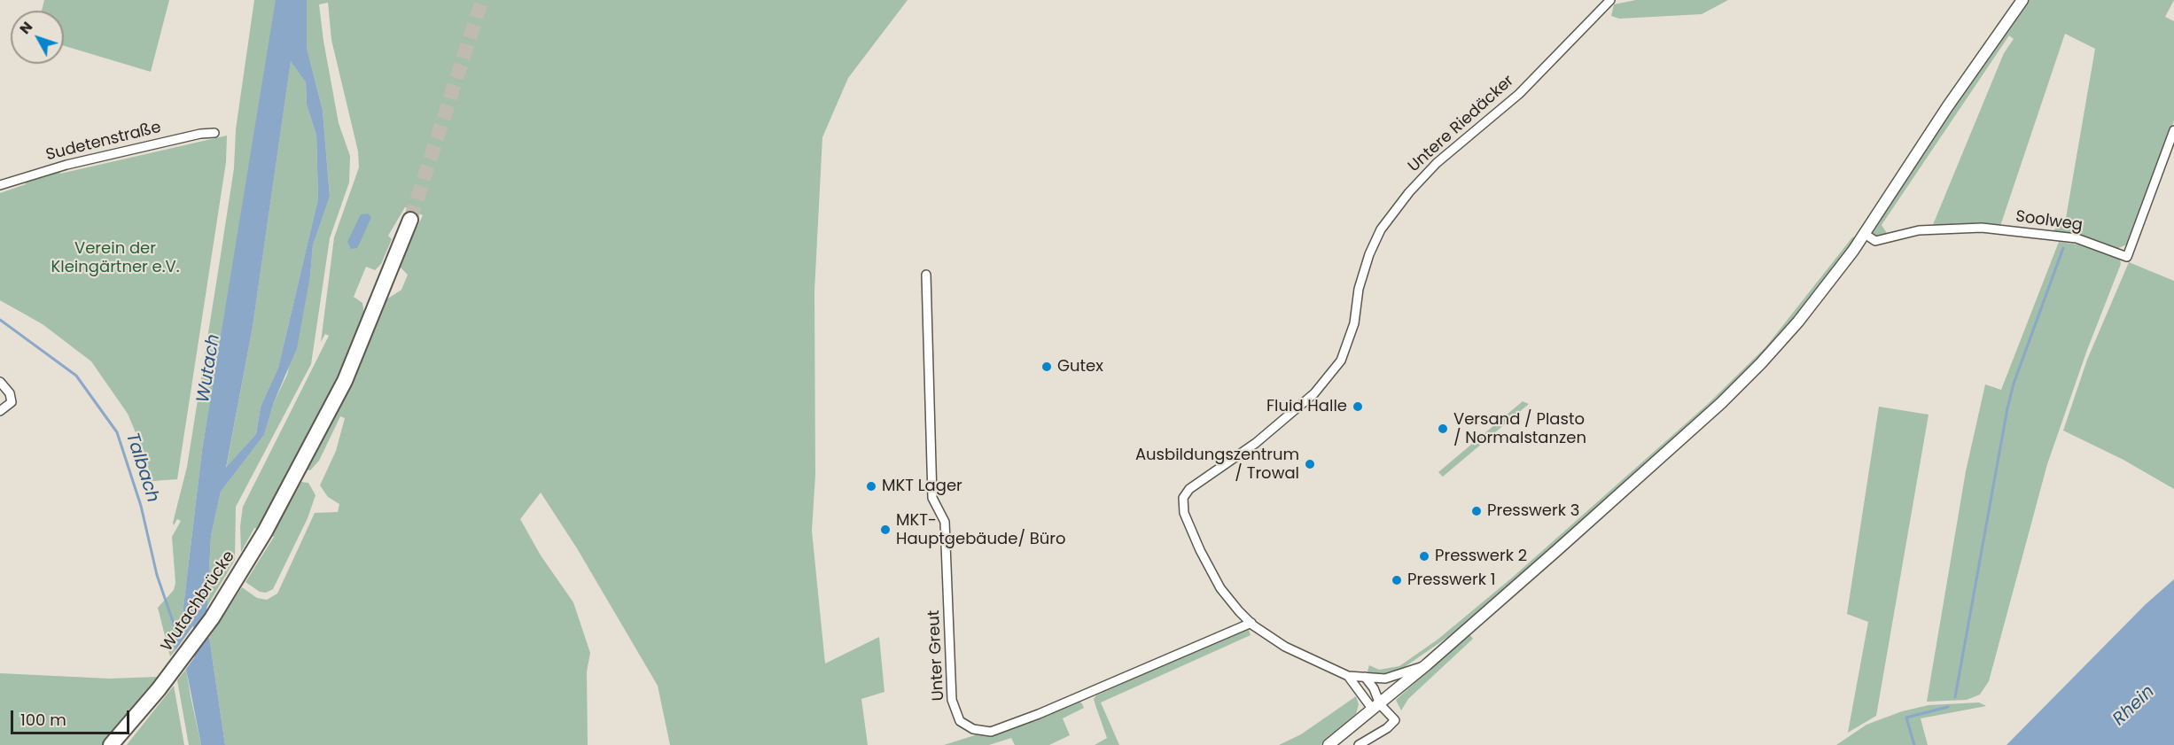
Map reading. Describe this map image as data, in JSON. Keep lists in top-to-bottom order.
{
  "streets": {
    "highway": ["Wutachbrücke"],
    "street": [
      "Untere Riedäcker",
      "Sudetenstraße",
      "Soolweg",
      "Unter Greut"
    ]
  },
  "crossings": [
    ["Untere Riedäcker", "Unter Greut"]
  ],
  "water": ["Wutach", "Talbach", "Rhein"],
  "parks": ["Verein der Kleingärtner e.V."],
  "places": [
    "Gutex",
    "Fluid Halle",
    "Versand / Plasto / Normalstanzen",
    "Ausbildungszentrum / Trowal",
    "MKT Lager",
    "Presswerk 3",
    "MKT- Hauptgebäude/ Büro",
    "Presswerk 2",
    "Presswerk 1"
  ],
  "scale_bar": "100 m",
  "north": "top left"
}
